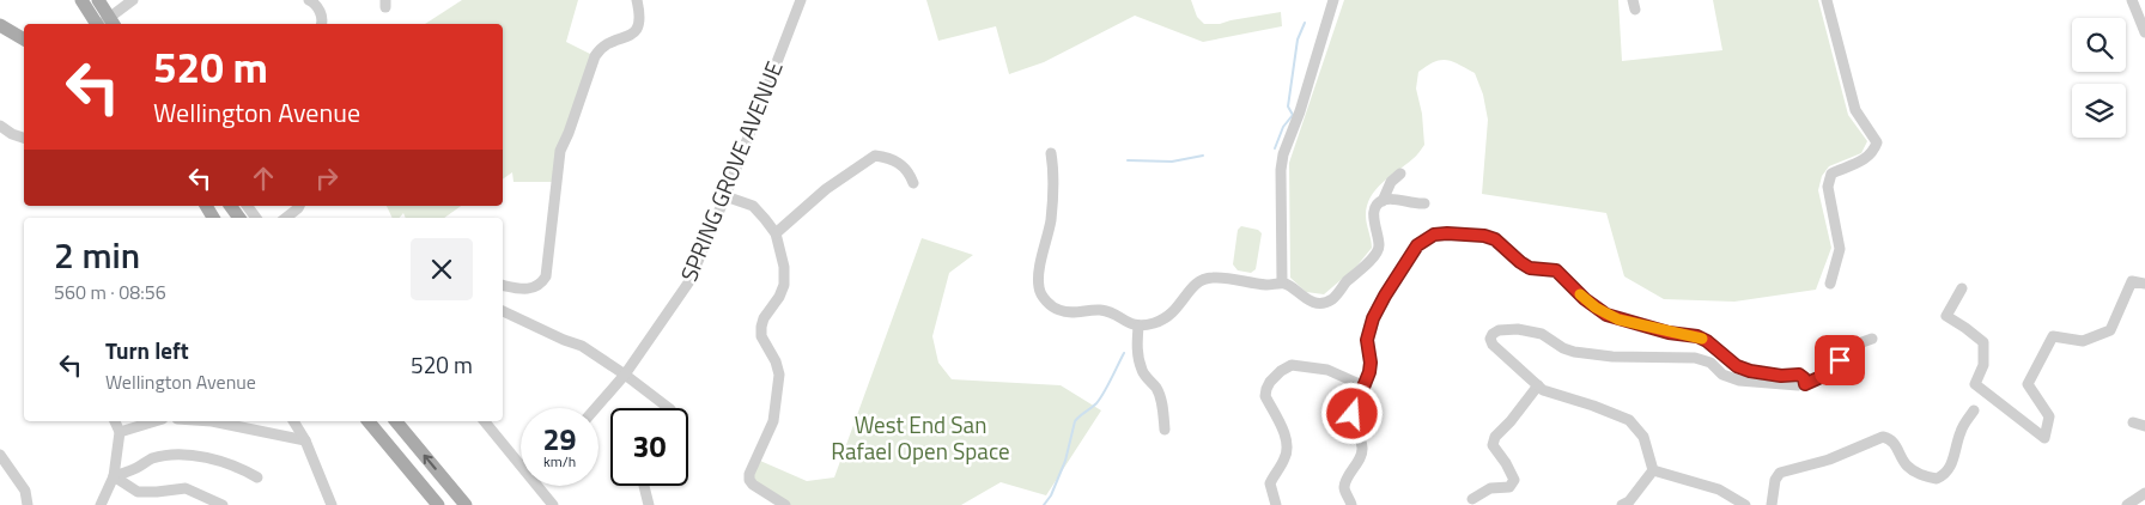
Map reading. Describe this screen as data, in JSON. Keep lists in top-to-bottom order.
{
  "streets": {
    "street": ["SPRING GROVE AVENUE"]
  },
  "parks": ["West End San Rafael Open Space"],
  "page": {
    "turn": ["520 m", "Wellington Avenue"],
    "heading": ["2 min", "560 m · 08:56"],
    "list": [
      {
        "name": "Turn left",
        "note": "Wellington Avenue",
        "value": "520 m"
      }
    ],
    "speed": "29 km/h",
    "limit": "30"
  }
}
